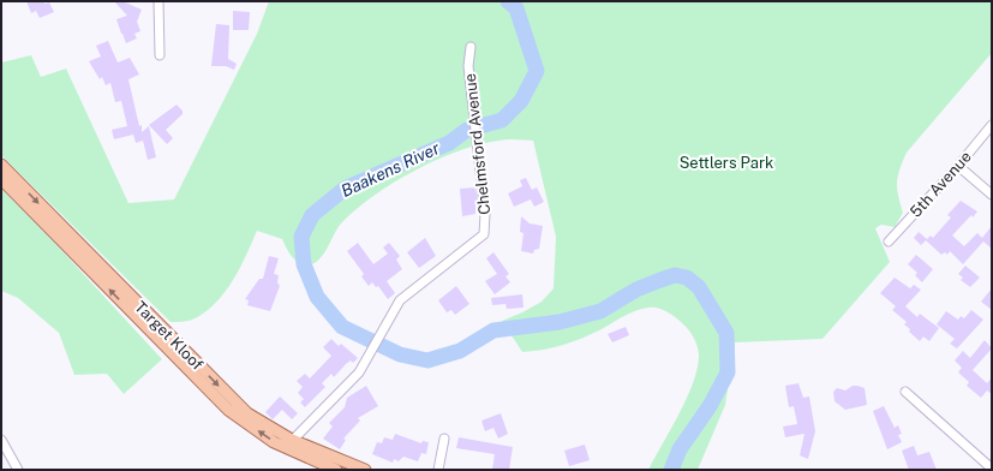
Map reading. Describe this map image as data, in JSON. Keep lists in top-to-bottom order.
{
  "streets": {
    "main road": ["Target Kloof"],
    "street": ["Chelmsford Avenue", "5th Avenue"]
  },
  "crossings": [
    ["Chelmsford Avenue", "Target Kloof"]
  ],
  "water": ["Baakens River"],
  "parks": ["Settlers Park"]
}
